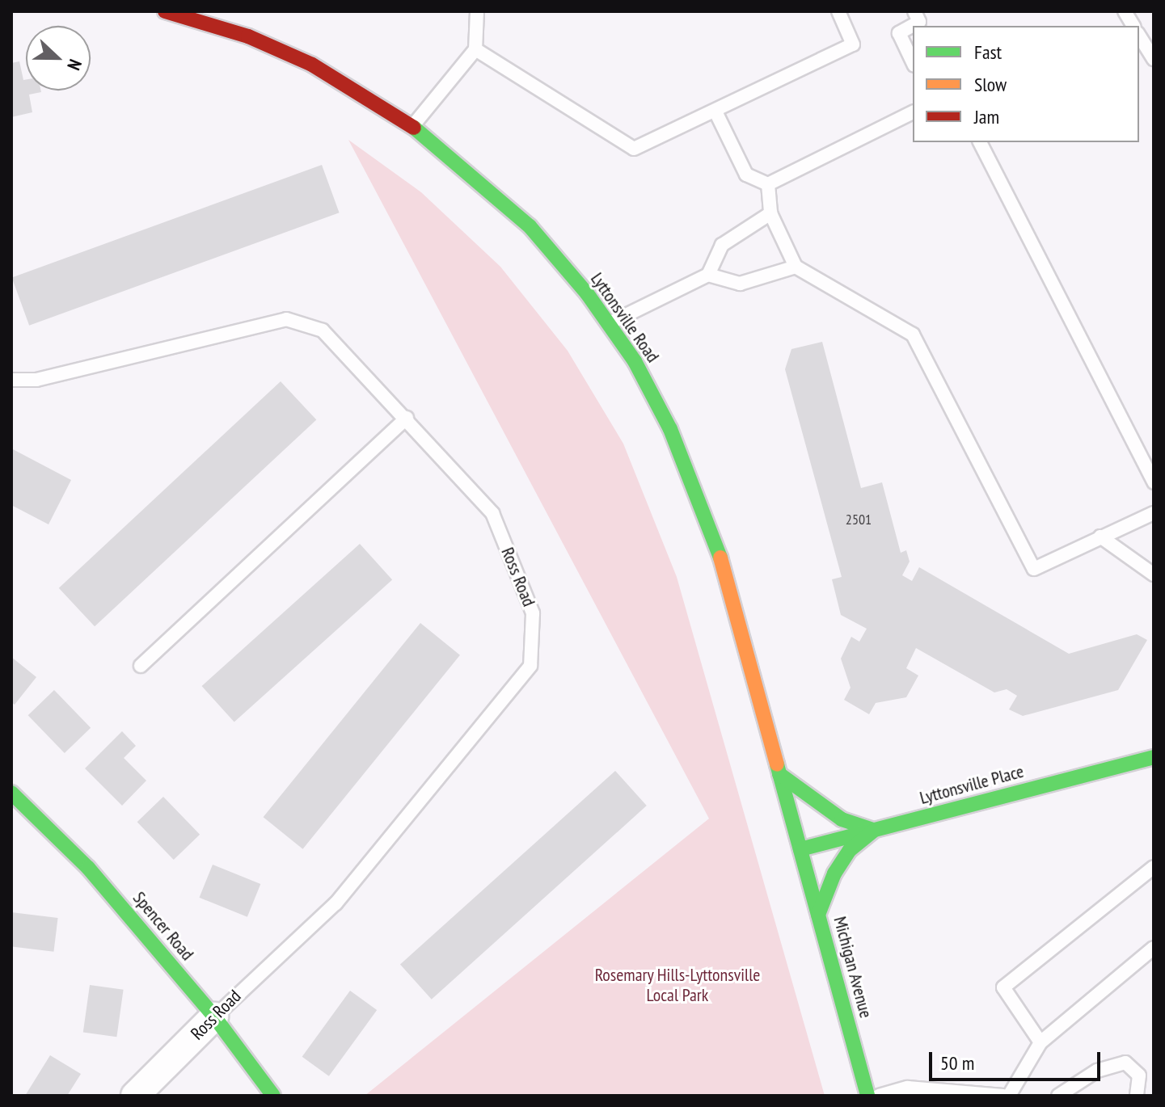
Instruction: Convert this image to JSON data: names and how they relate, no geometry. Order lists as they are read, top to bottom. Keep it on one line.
{"streets":{"street":["Lyttonsville Road","Ross Road","Lyttonsville Place","Spencer Road","Michigan Avenue"]},"crossings":[["Lyttonsville Road","Lyttonsville Place"],["Lyttonsville Road","Michigan Avenue"],["Ross Road","Spencer Road"],["Lyttonsville Place","Michigan Avenue"]],"parks":["Rosemary Hills-Lyttonsville Local Park"],"house_numbers":["2501"],"legend":["Fast","Slow","Jam"],"scale_bar":"50 m","north":"right"}
